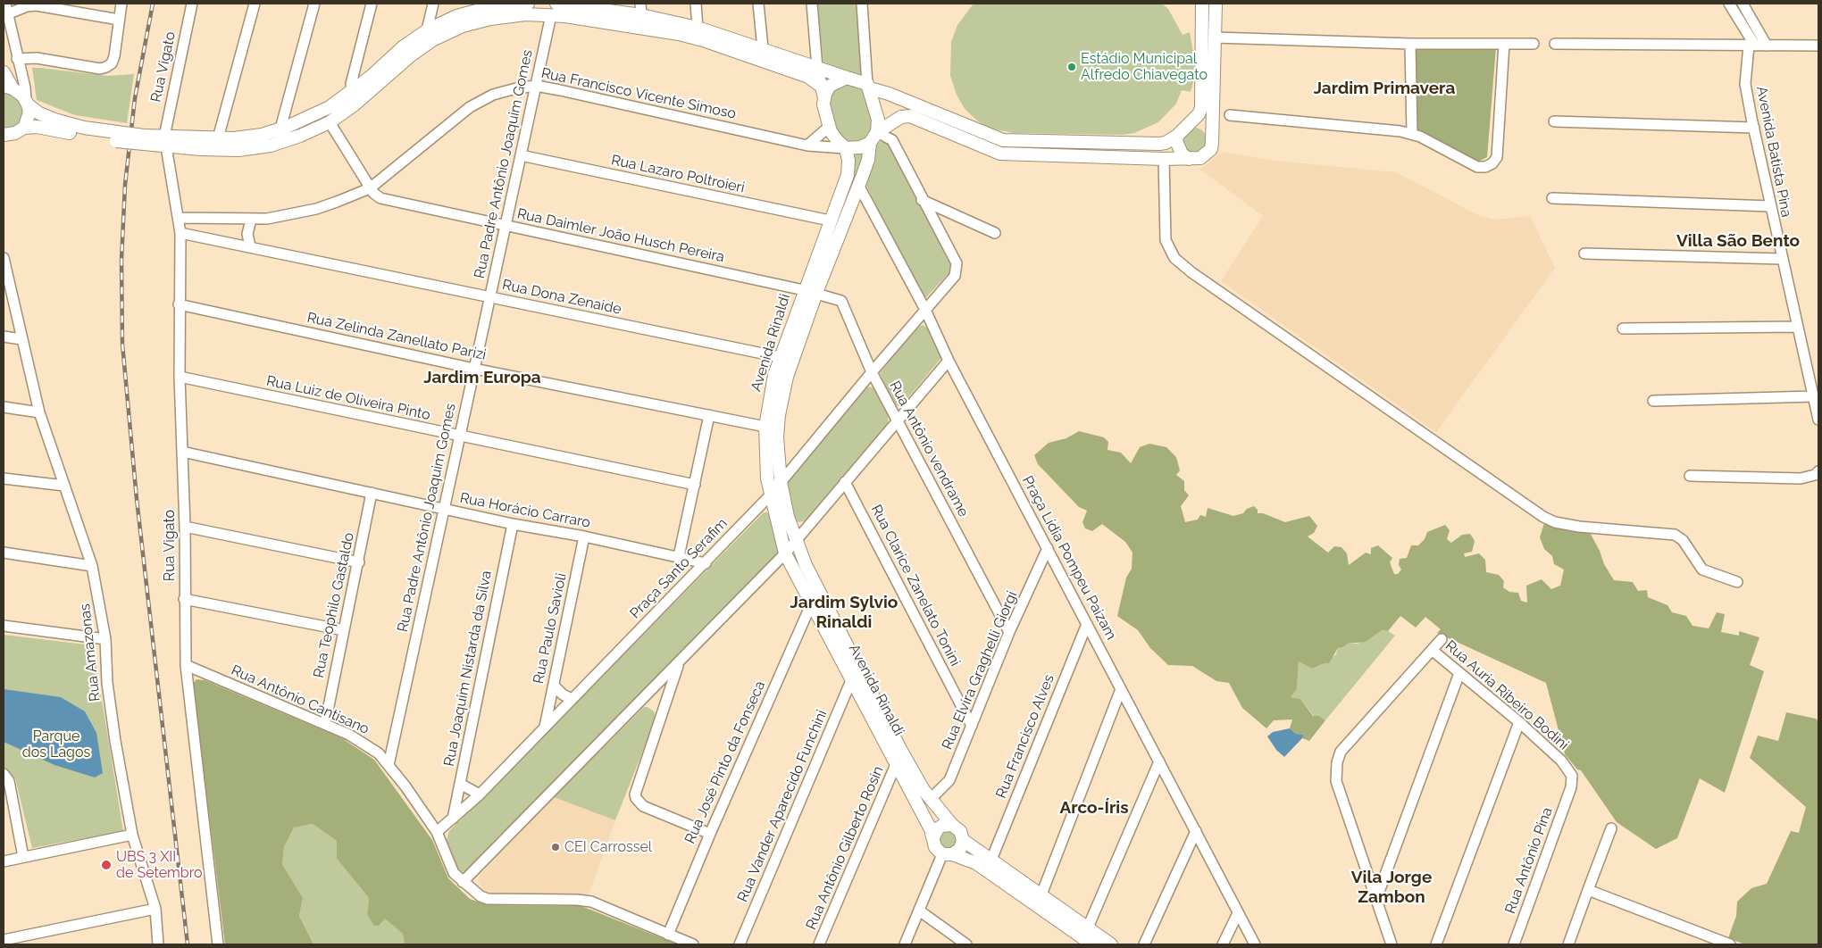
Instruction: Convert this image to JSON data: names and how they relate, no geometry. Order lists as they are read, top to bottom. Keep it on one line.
{"streets":{"main road":["Avenida Rinaldi"],"street":["Rua Vigato","Rua Francisco Vicente Simoso","Avenida Batista Pina","Rua Padre Antônio Joaquim Gomes","Rua Lazaro Poltroieri","Rua Daimler João Husch Pereira","Rua Dona Zenaide","Rua Zelinda Zanellato Parizi","Rua Luiz de Oliveira Pinto","Rua Antônio vendrame","Rua Horácio Carraro","Praça Lídia Pompeu Paizam","Praça Santo Serafim","Rua Clarice Zanelato Tonini","Rua Teophilo Gastaldo","Rua Paulo Savioli","Rua Amazonas","Rua Joaquim Nistarda da Silva","Rua Elvira Graghelli Giorgi","Rua Auria Ribeiro Bodini","Rua Antônio Cantisano","Rua Francisco Alves","Rua José Pinto da Fonseca","Rua Vander Aparecido Funchini","Rua Antônio Gilberto Rosin","Rua Antônio Pina"]},"crossings":[["Rua Vigato","Rua Francisco Vicente Simoso"],["Rua Vigato","Rua Dona Zenaide"],["Rua Vigato","Rua Zelinda Zanellato Parizi"],["Rua Vigato","Rua Luiz de Oliveira Pinto"],["Rua Vigato","Rua Horácio Carraro"],["Rua Vigato","Rua Antônio Cantisano"],["Rua Francisco Vicente Simoso","Rua Padre Antônio Joaquim Gomes"],["Rua Francisco Vicente Simoso","Rua Daimler João Husch Pereira"],["Rua Francisco Vicente Simoso","Avenida Rinaldi"],["Rua Francisco Vicente Simoso","Praça Santo Serafim"],["Rua Padre Antônio Joaquim Gomes","Rua Lazaro Poltroieri"],["Rua Padre Antônio Joaquim Gomes","Rua Daimler João Husch Pereira"],["Rua Padre Antônio Joaquim Gomes","Rua Dona Zenaide"],["Rua Padre Antônio Joaquim Gomes","Rua Zelinda Zanellato Parizi"],["Rua Padre Antônio Joaquim Gomes","Rua Luiz de Oliveira Pinto"],["Rua Padre Antônio Joaquim Gomes","Rua Horácio Carraro"],["Rua Padre Antônio Joaquim Gomes","Rua Antônio Cantisano"],["Rua Lazaro Poltroieri","Avenida Rinaldi"],["Rua Daimler João Husch Pereira","Avenida Rinaldi"],["Rua Daimler João Husch Pereira","Rua Antônio vendrame"],["Rua Dona Zenaide","Avenida Rinaldi"],["Rua Zelinda Zanellato Parizi","Avenida Rinaldi"],["Avenida Rinaldi","Rua Antônio vendrame"],["Avenida Rinaldi","Praça Lídia Pompeu Paizam"],["Avenida Rinaldi","Praça Santo Serafim"],["Avenida Rinaldi","Rua Elvira Graghelli Giorgi"],["Avenida Rinaldi","Rua José Pinto da Fonseca"],["Avenida Rinaldi","Rua Vander Aparecido Funchini"],["Avenida Rinaldi","Rua Antônio Gilberto Rosin"],["Rua Antônio vendrame","Praça Santo Serafim"],["Rua Antônio vendrame","Rua Elvira Graghelli Giorgi"],["Rua Horácio Carraro","Praça Santo Serafim"],["Rua Horácio Carraro","Rua Teophilo Gastaldo"],["Rua Horácio Carraro","Rua Paulo Savioli"],["Rua Horácio Carraro","Rua Joaquim Nistarda da Silva"],["Praça Lídia Pompeu Paizam","Praça Santo Serafim"],["Praça Lídia Pompeu Paizam","Rua Elvira Graghelli Giorgi"],["Praça Lídia Pompeu Paizam","Rua Francisco Alves"],["Praça Santo Serafim","Rua Paulo Savioli"],["Praça Santo Serafim","Rua Joaquim Nistarda da Silva"],["Praça Santo Serafim","Rua Antônio Cantisano"],["Rua Clarice Zanelato Tonini","Rua Elvira Graghelli Giorgi"],["Rua Teophilo Gastaldo","Rua Antônio Cantisano"],["Rua Auria Ribeiro Bodini","Rua Antônio Pina"],["Rua Antônio Cantisano","Rua José Pinto da Fonseca"]],"districts":["Jardim Primavera","Villa São Bento","Jardim Europa","Jardim Sylvio Rinaldi","Arco-Íris","Vila Jorge Zambon"],"parks":["Parque dos Lagos"],"places":["Estádio Municipal Alfredo Chiavegato","CEI Carrossel","UBS 3 XII de Setembro"]}
